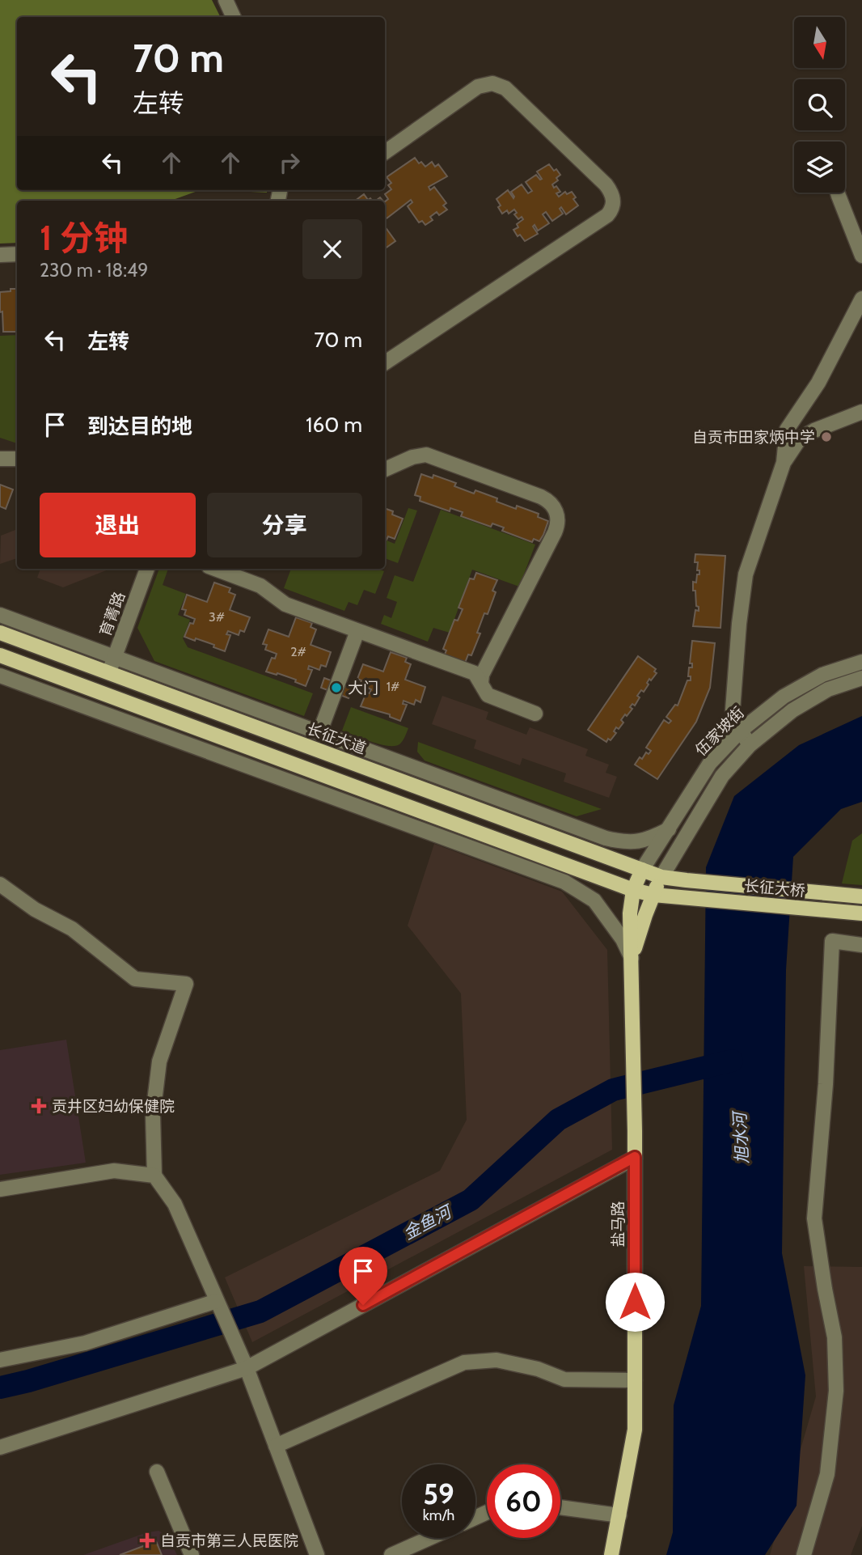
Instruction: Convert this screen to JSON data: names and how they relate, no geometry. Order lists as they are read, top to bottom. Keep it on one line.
{"streets":{"main road":["长征大道","长征大桥","盐马路"],"street":["育菁路","伍家坡街"]},"crossings":[["育菁路","长征大道"],["伍家坡街","长征大道"],["伍家坡街","长征大桥"],["伍家坡街","盐马路"],["长征大道","长征大桥"],["长征大道","盐马路"]],"water":["旭水河","金鱼河"],"places":{"other":["自贡市田家炳中学","大门"],"health":["贡井区妇幼保健院","自贡市第三人民医院"]},"house_numbers":["3#","2#","1#"],"north":"bottom","page":{"turn":["70 m","左转"],"heading":["1 分钟","230 m · 18:49"],"list":[{"name":"左转","value":"70 m"},{"name":"到达目的地","value":"160 m"}],"buttons":["退出","分享"],"speed":"59 km/h","limit":"60"}}
